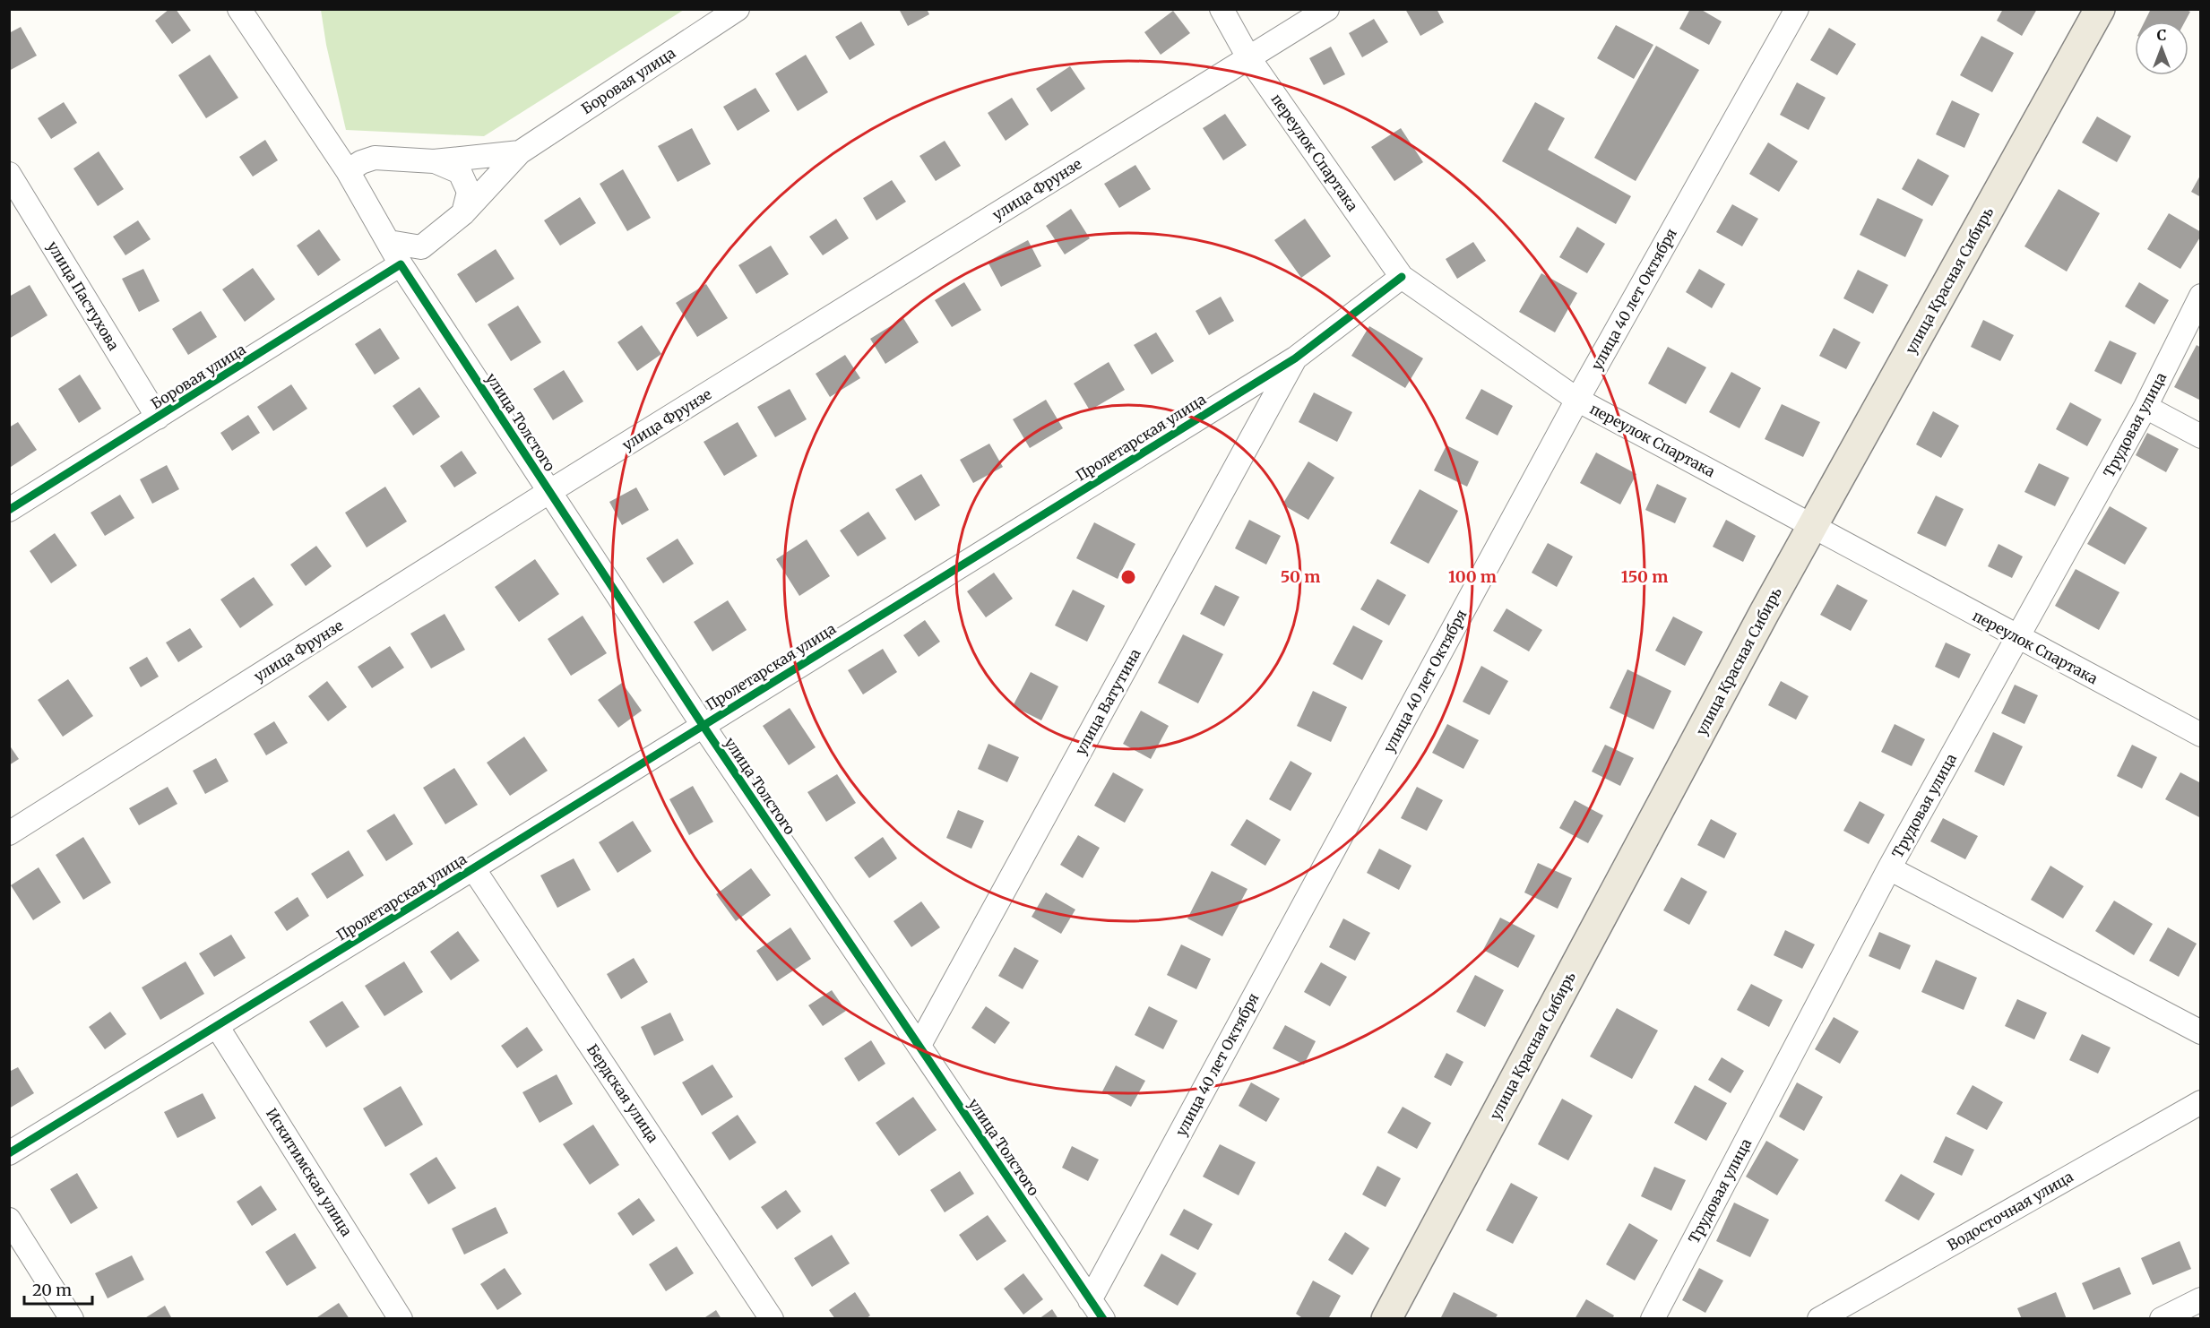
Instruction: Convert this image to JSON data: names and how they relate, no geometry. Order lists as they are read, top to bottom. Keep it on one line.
{"streets":{"main road":["улица Красная Сибирь"],"street":["Боровая улица","переулок Спартака","улица Фрунзе","улица Пастухова","улица 40 лет Октября","улица Толстого","Трудовая улица","Пролетарская улица","улица Ватутина","Бердская улица","Искитимская улица","Водосточная улица"]},"crossings":[["Боровая улица","улица Пастухова"],["Боровая улица","улица Толстого"],["переулок Спартака","улица Фрунзе"],["переулок Спартака","улица Красная Сибирь"],["переулок Спартака","улица 40 лет Октября"],["переулок Спартака","Трудовая улица"],["переулок Спартака","Пролетарская улица"],["улица Фрунзе","улица Толстого"],["улица 40 лет Октября","улица Толстого"],["улица Толстого","Пролетарская улица"],["улица Толстого","улица Ватутина"],["Пролетарская улица","улица Ватутина"],["Пролетарская улица","Бердская улица"],["Пролетарская улица","Искитимская улица"]],"scale_bar":"20 m","north":"top","rings":["50 m","100 m","150 m"]}
